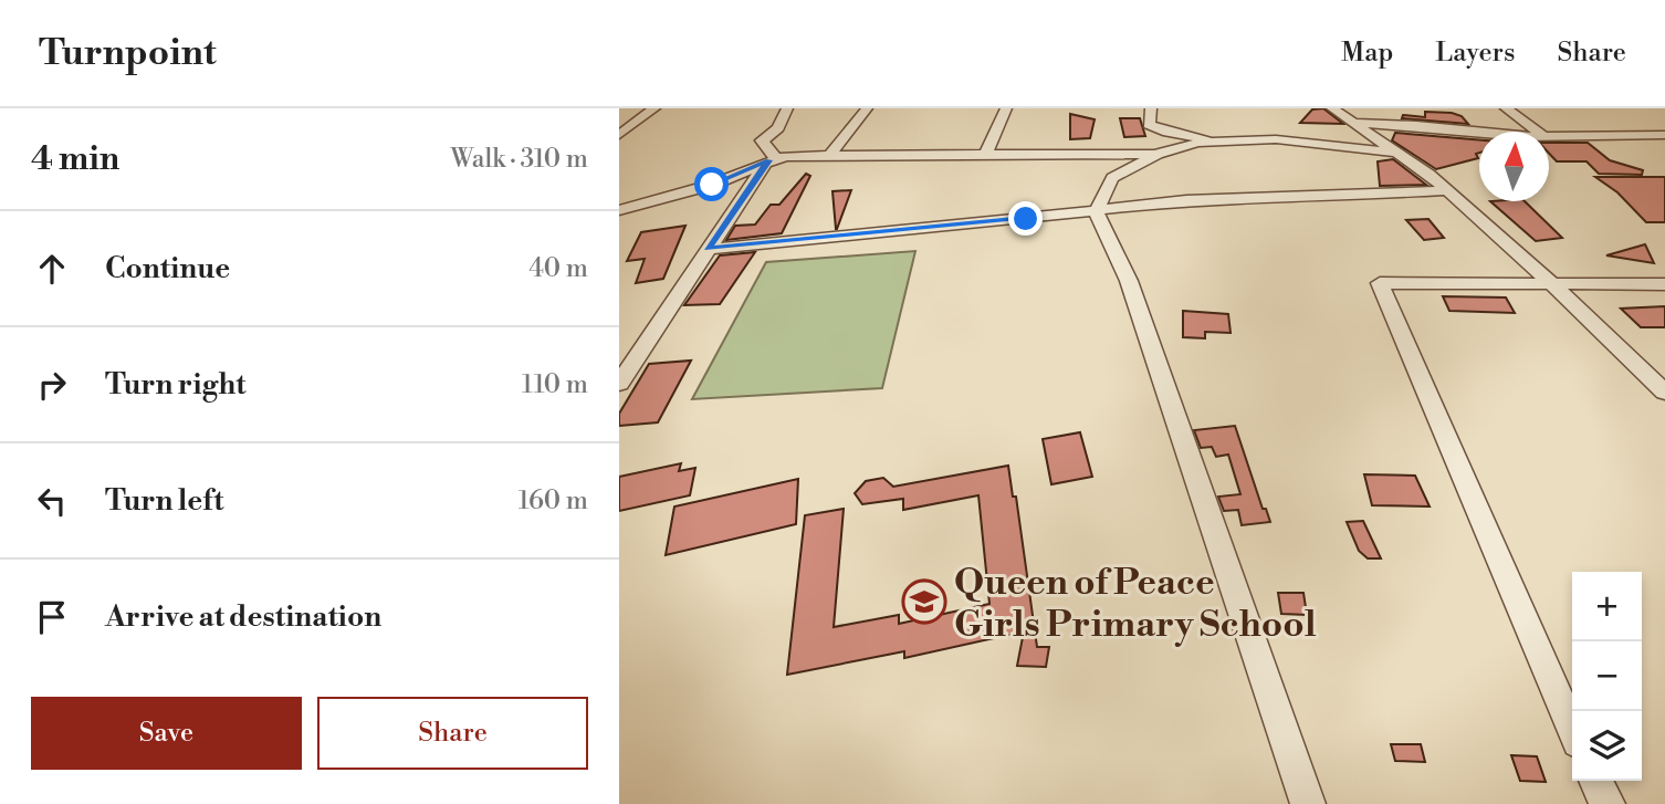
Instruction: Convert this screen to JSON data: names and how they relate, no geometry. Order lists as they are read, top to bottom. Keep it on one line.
{"places":{"school or university":["Queen of Peace Girls Primary School"]},"north":"top","page":{"header":"Turnpoint","nav":["Map","Layers","Share"],"heading":["4 min","Walk · 310 m"],"list":[["Continue","40 m"],["Turn right","110 m"],["Turn left","160 m"],"Arrive at destination"],"map_buttons":["+","−"],"buttons":["Save","Share"]}}
